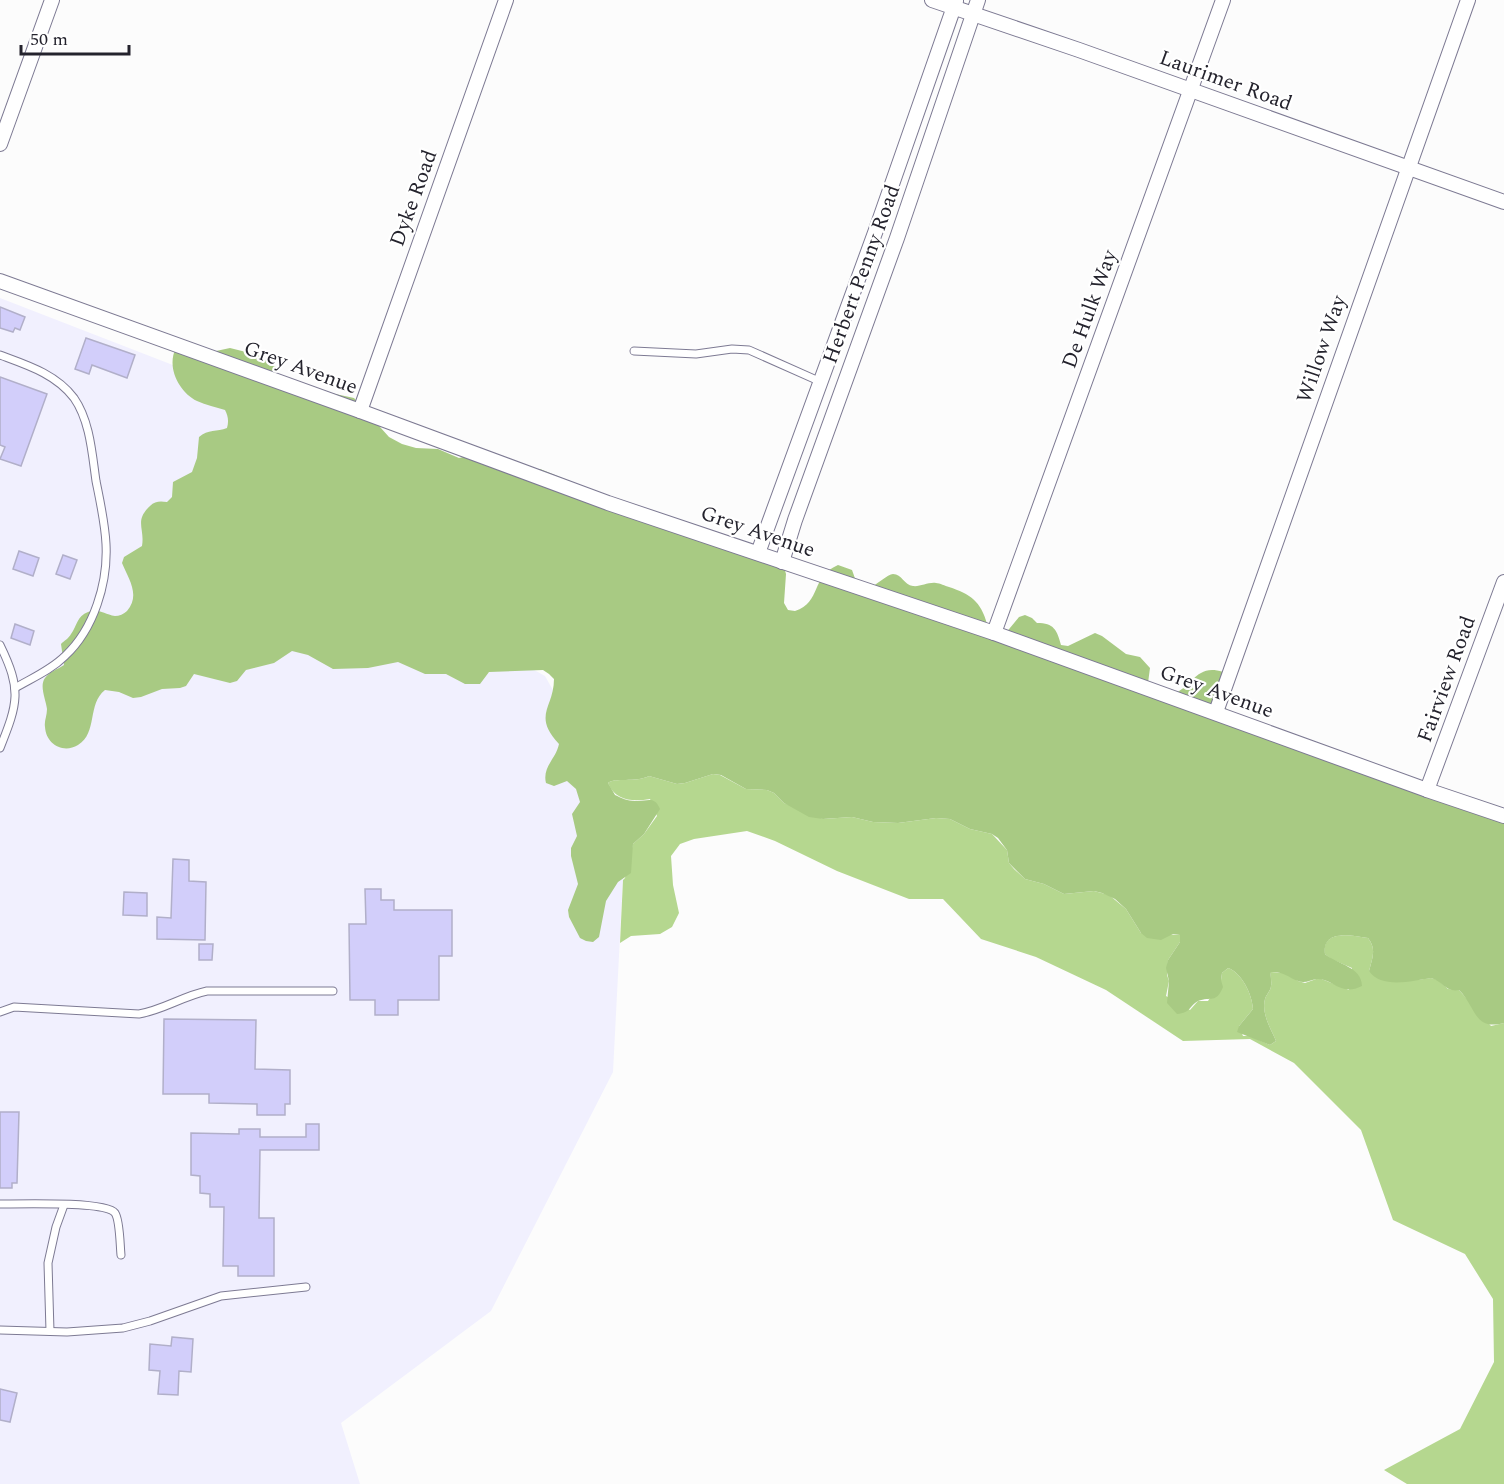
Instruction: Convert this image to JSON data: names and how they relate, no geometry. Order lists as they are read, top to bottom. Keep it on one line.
{"streets":{"street":["Laurimer Road","Dyke Road","Herbert Penny Road","De Hulk Way","Willow Way","Grey Avenue","Fairview Road"]},"crossings":[["Laurimer Road","Herbert Penny Road"],["Laurimer Road","De Hulk Way"],["Laurimer Road","Willow Way"],["Dyke Road","Grey Avenue"],["Herbert Penny Road","Grey Avenue"],["De Hulk Way","Grey Avenue"],["Willow Way","Grey Avenue"],["Grey Avenue","Fairview Road"]],"scale_bar":"50 m"}
